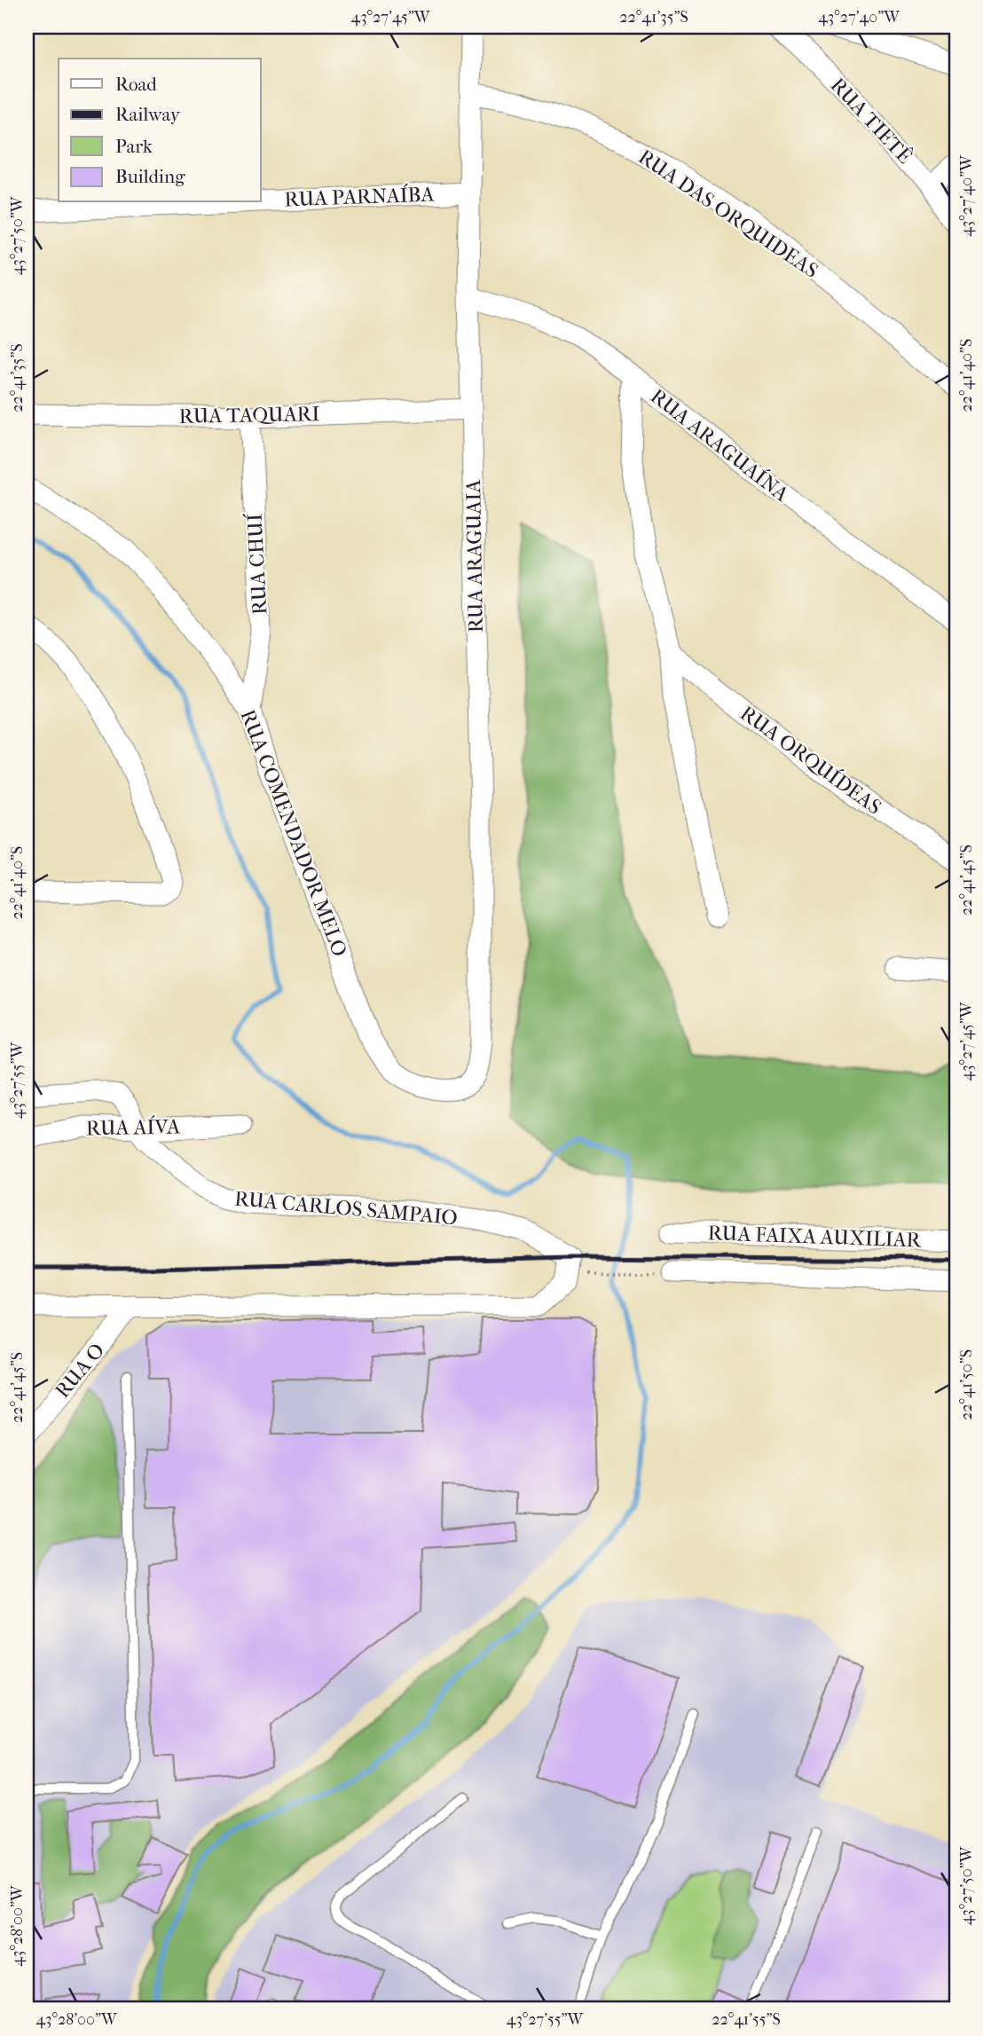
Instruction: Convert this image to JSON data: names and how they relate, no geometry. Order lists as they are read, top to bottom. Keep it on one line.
{"streets":{"street":["RUA TIETÊ","RUA PARNAÍBA","RUA DAS ORQUIDEAS","RUA TAQUARI","RUA ARAGUAÍNA","RUA ARAGUAIA","RUA CHUÍ","RUA ORQUÍDEAS","RUA COMENDADOR MELO","RUA AÍVA","RUA CARLOS SAMPAIO","RUA FAIXA AUXILIAR","RUA O"]},"crossings":[["RUA PARNAÍBA","RUA ARAGUAIA"],["RUA DAS ORQUIDEAS","RUA ARAGUAIA"],["RUA TAQUARI","RUA ARAGUAIA"],["RUA TAQUARI","RUA CHUÍ"],["RUA ARAGUAÍNA","RUA ARAGUAIA"],["RUA ARAGUAIA","RUA COMENDADOR MELO"],["RUA CHUÍ","RUA COMENDADOR MELO"],["RUA AÍVA","RUA CARLOS SAMPAIO"]],"legend":["Road","Railway","Park","Building"],"coordinates":["43°27'45\"W","22°41'35\"S","43°27'40\"W","43°27'50\"W","22°41'40\"S","22°41'45\"S","43°27'55\"W","22°41'50\"S","43°28'00\"W","22°41'55\"S"]}
